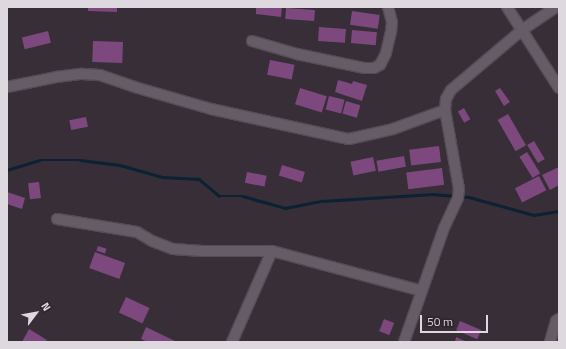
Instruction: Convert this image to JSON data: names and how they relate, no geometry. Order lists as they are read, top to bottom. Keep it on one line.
{"scale_bar":"50 m","north":"top right"}
